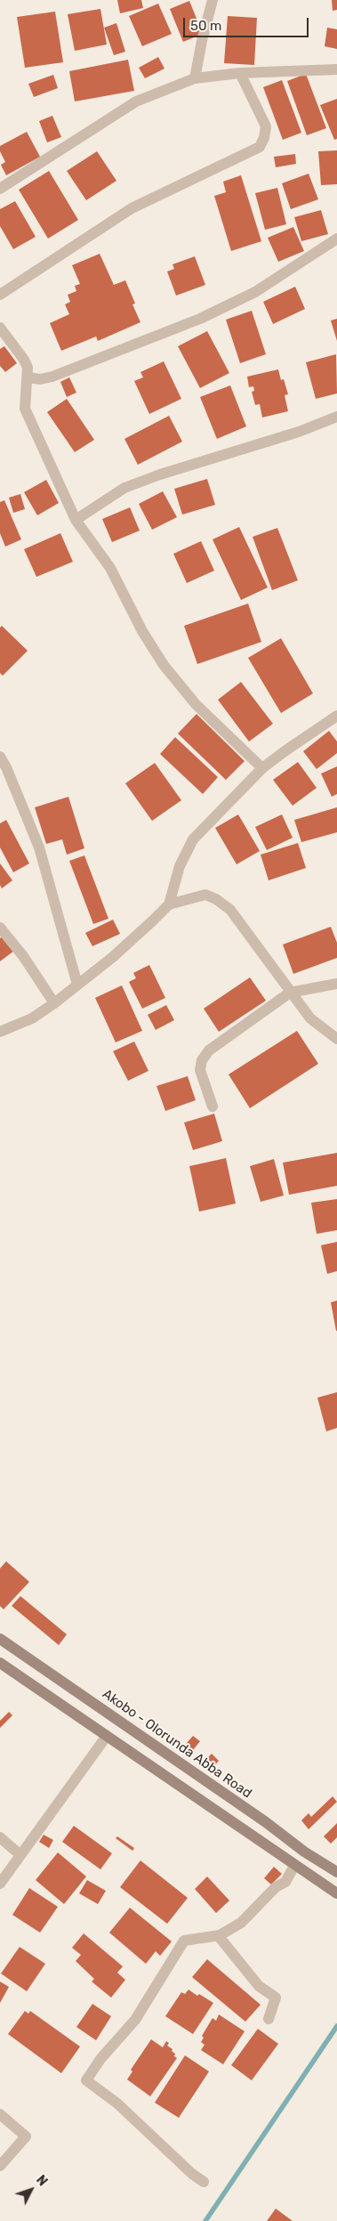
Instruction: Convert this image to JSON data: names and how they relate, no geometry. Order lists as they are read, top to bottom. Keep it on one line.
{"streets":{"main road":["Akobo - Olorunda Abba Road"]},"scale_bar":"50 m","north":"top right"}
